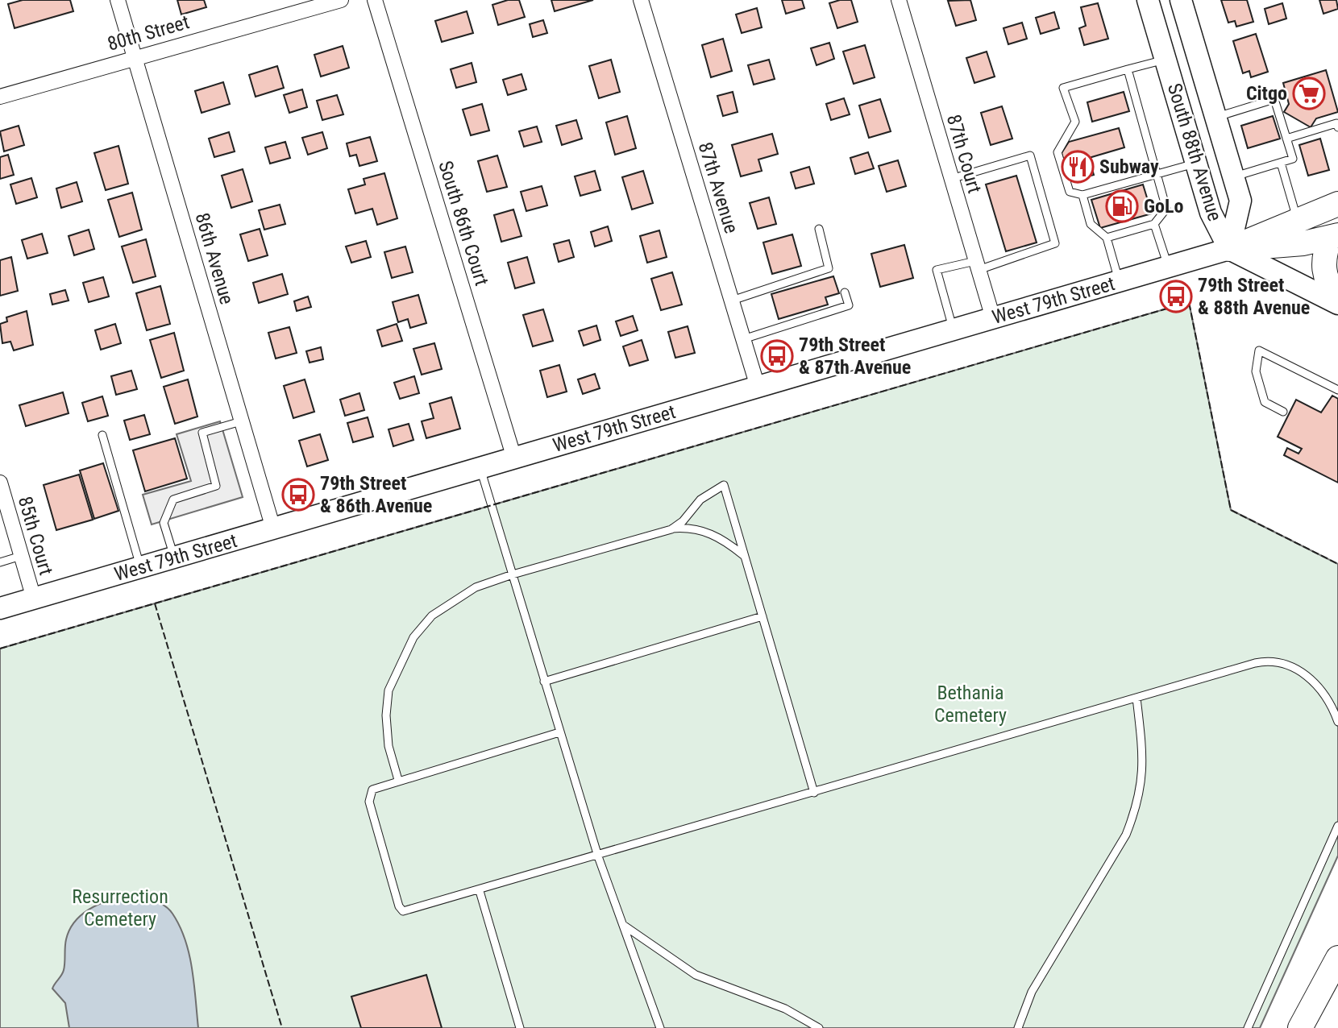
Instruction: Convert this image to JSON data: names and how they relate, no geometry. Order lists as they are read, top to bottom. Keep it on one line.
{"streets":{"main road":["South 88th Avenue","West 79th Street"],"street":["80th Street","87th Court","87th Avenue","South 86th Court","86th Avenue","85th Court"]},"crossings":[["80th Street","86th Avenue"],["South 88th Avenue","West 79th Street"],["87th Court","West 79th Street"],["87th Avenue","West 79th Street"],["South 86th Court","West 79th Street"],["86th Avenue","West 79th Street"],["West 79th Street","85th Court"]],"parks":["Bethania Cemetery","Resurrection Cemetery"],"places":{"supermarket":["Citgo"],"restaurant":["Subway"],"fuel station":["GoLo"],"bus stop":["79th Street & 88th Avenue","79th Street & 87th Avenue","79th Street & 86th Avenue"]}}
